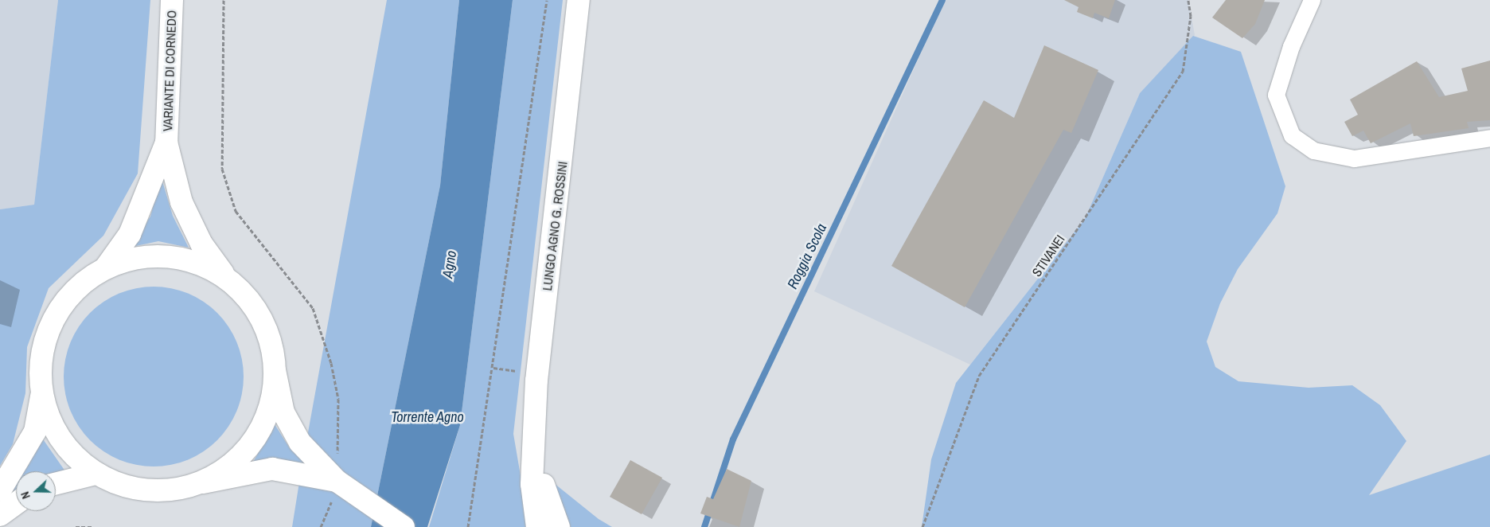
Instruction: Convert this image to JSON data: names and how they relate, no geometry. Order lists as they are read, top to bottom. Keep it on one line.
{"streets":{"main road":["VARIANTE DI CORNEDO","LUNGO AGNO G. ROSSINI"],"path":["STIVANEI"]},"water":["Roggia Scola","Agno","Torrente Agno"],"north":"left"}
